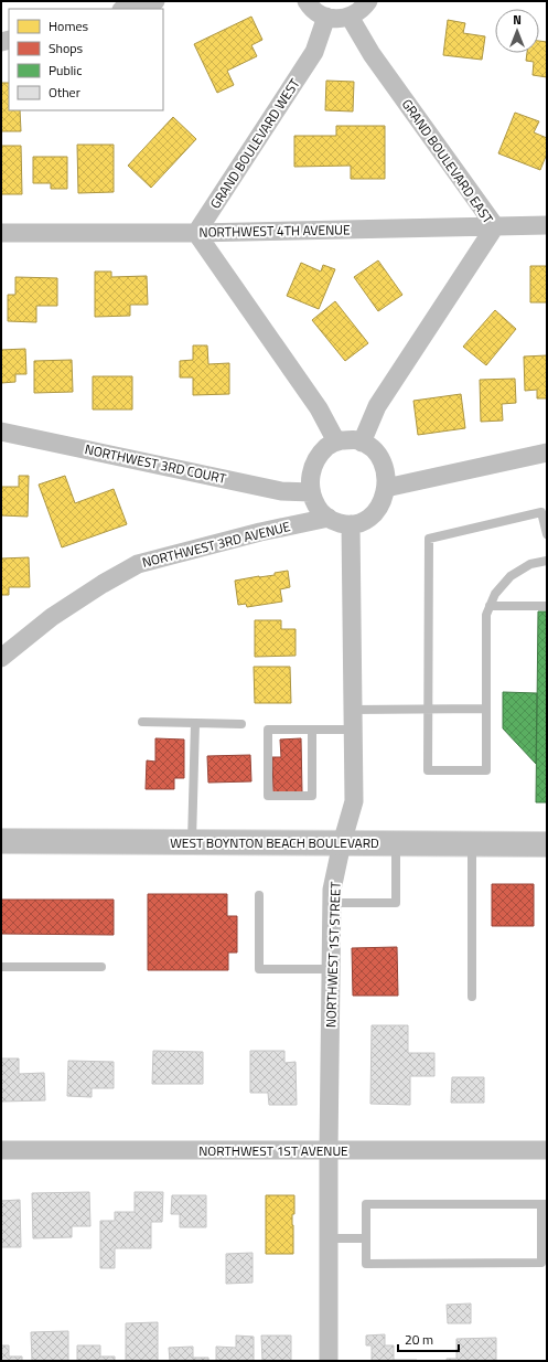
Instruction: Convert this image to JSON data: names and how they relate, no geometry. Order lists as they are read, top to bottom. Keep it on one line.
{"streets":{"main road":["WEST BOYNTON BEACH BOULEVARD"],"street":["GRAND BOULEVARD WEST","GRAND BOULEVARD EAST","NORTHWEST 4TH AVENUE","NORTHWEST 3RD COURT","NORTHWEST 3RD AVENUE","NORTHWEST 1ST STREET","NORTHWEST 1ST AVENUE"]},"crossings":[["GRAND BOULEVARD WEST","NORTHWEST 4TH AVENUE"],["GRAND BOULEVARD EAST","NORTHWEST 4TH AVENUE"],["GRAND BOULEVARD EAST","NORTHWEST 3RD COURT"],["GRAND BOULEVARD EAST","NORTHWEST 3RD AVENUE"],["GRAND BOULEVARD EAST","NORTHWEST 1ST STREET"],["NORTHWEST 3RD COURT","NORTHWEST 3RD AVENUE"],["NORTHWEST 3RD COURT","NORTHWEST 1ST STREET"],["NORTHWEST 3RD AVENUE","NORTHWEST 1ST STREET"],["WEST BOYNTON BEACH BOULEVARD","NORTHWEST 1ST STREET"],["NORTHWEST 1ST STREET","NORTHWEST 1ST AVENUE"]],"legend":["Homes","Shops","Public","Other"],"scale_bar":"20 m","north":"top"}
